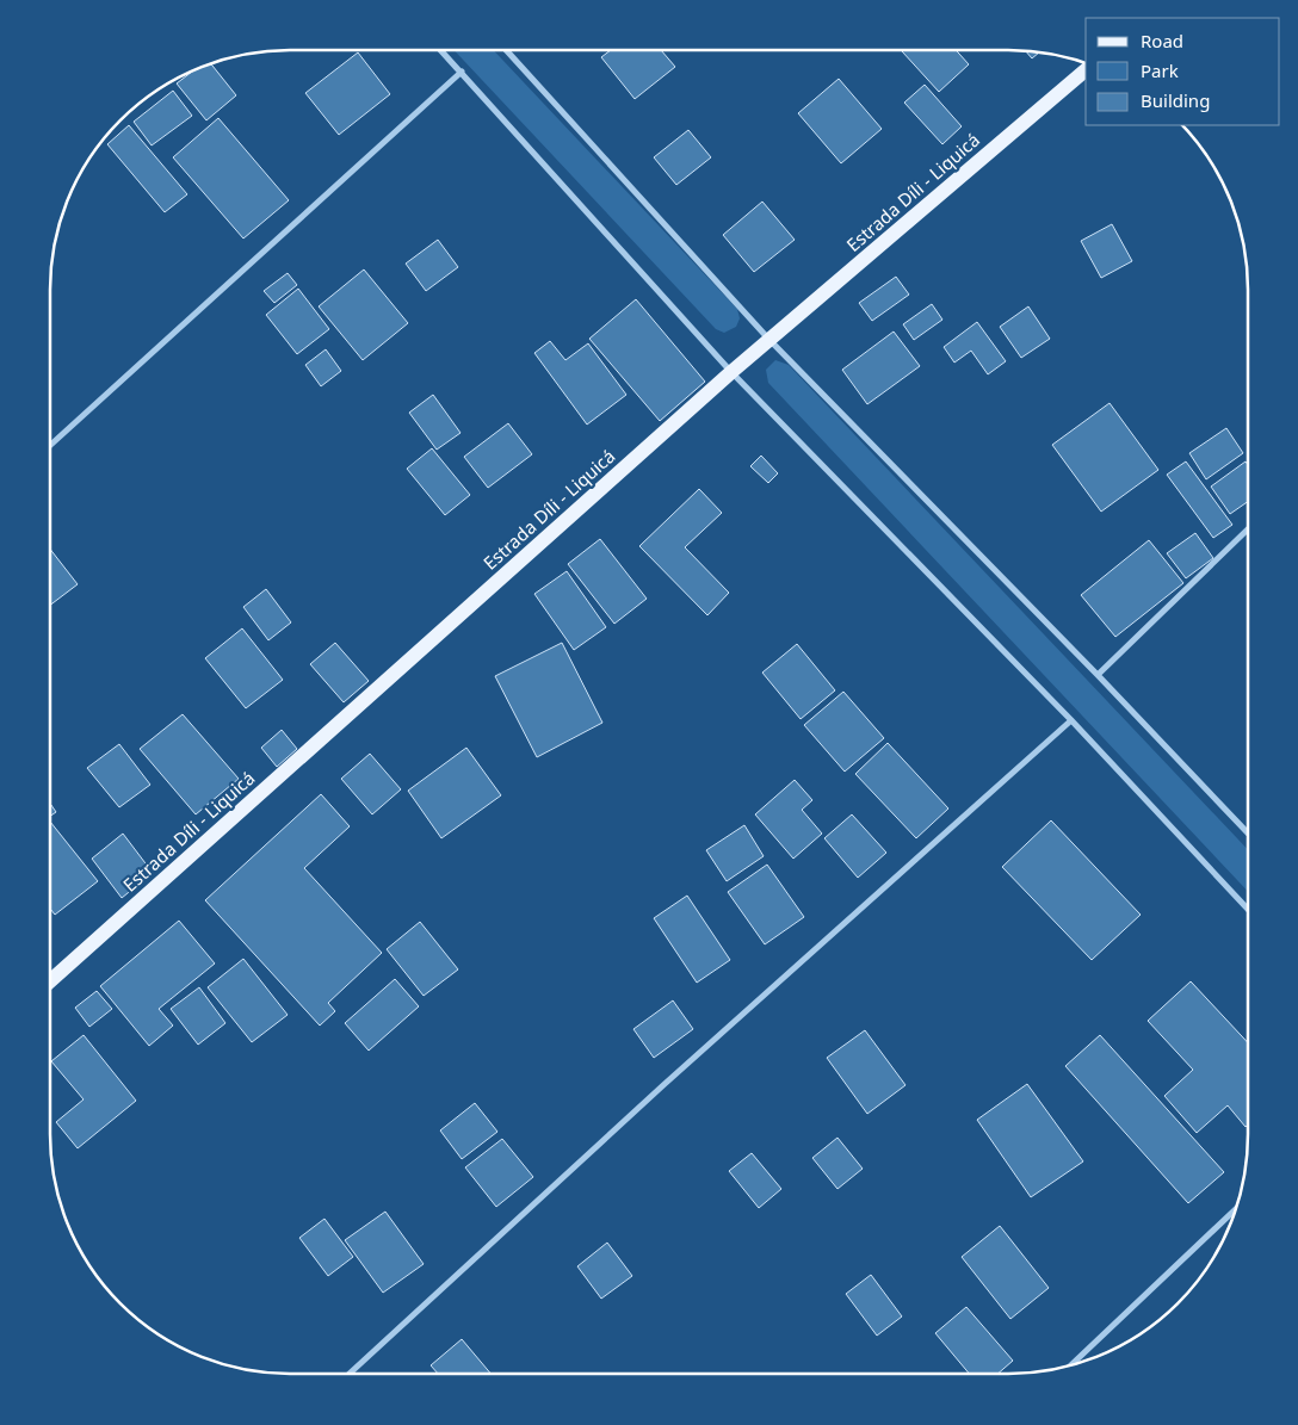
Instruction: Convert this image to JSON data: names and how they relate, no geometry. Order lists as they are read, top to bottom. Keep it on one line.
{"streets":{"main road":["Estrada Díli - Liquicá"]},"legend":["Road","Park","Building"]}
